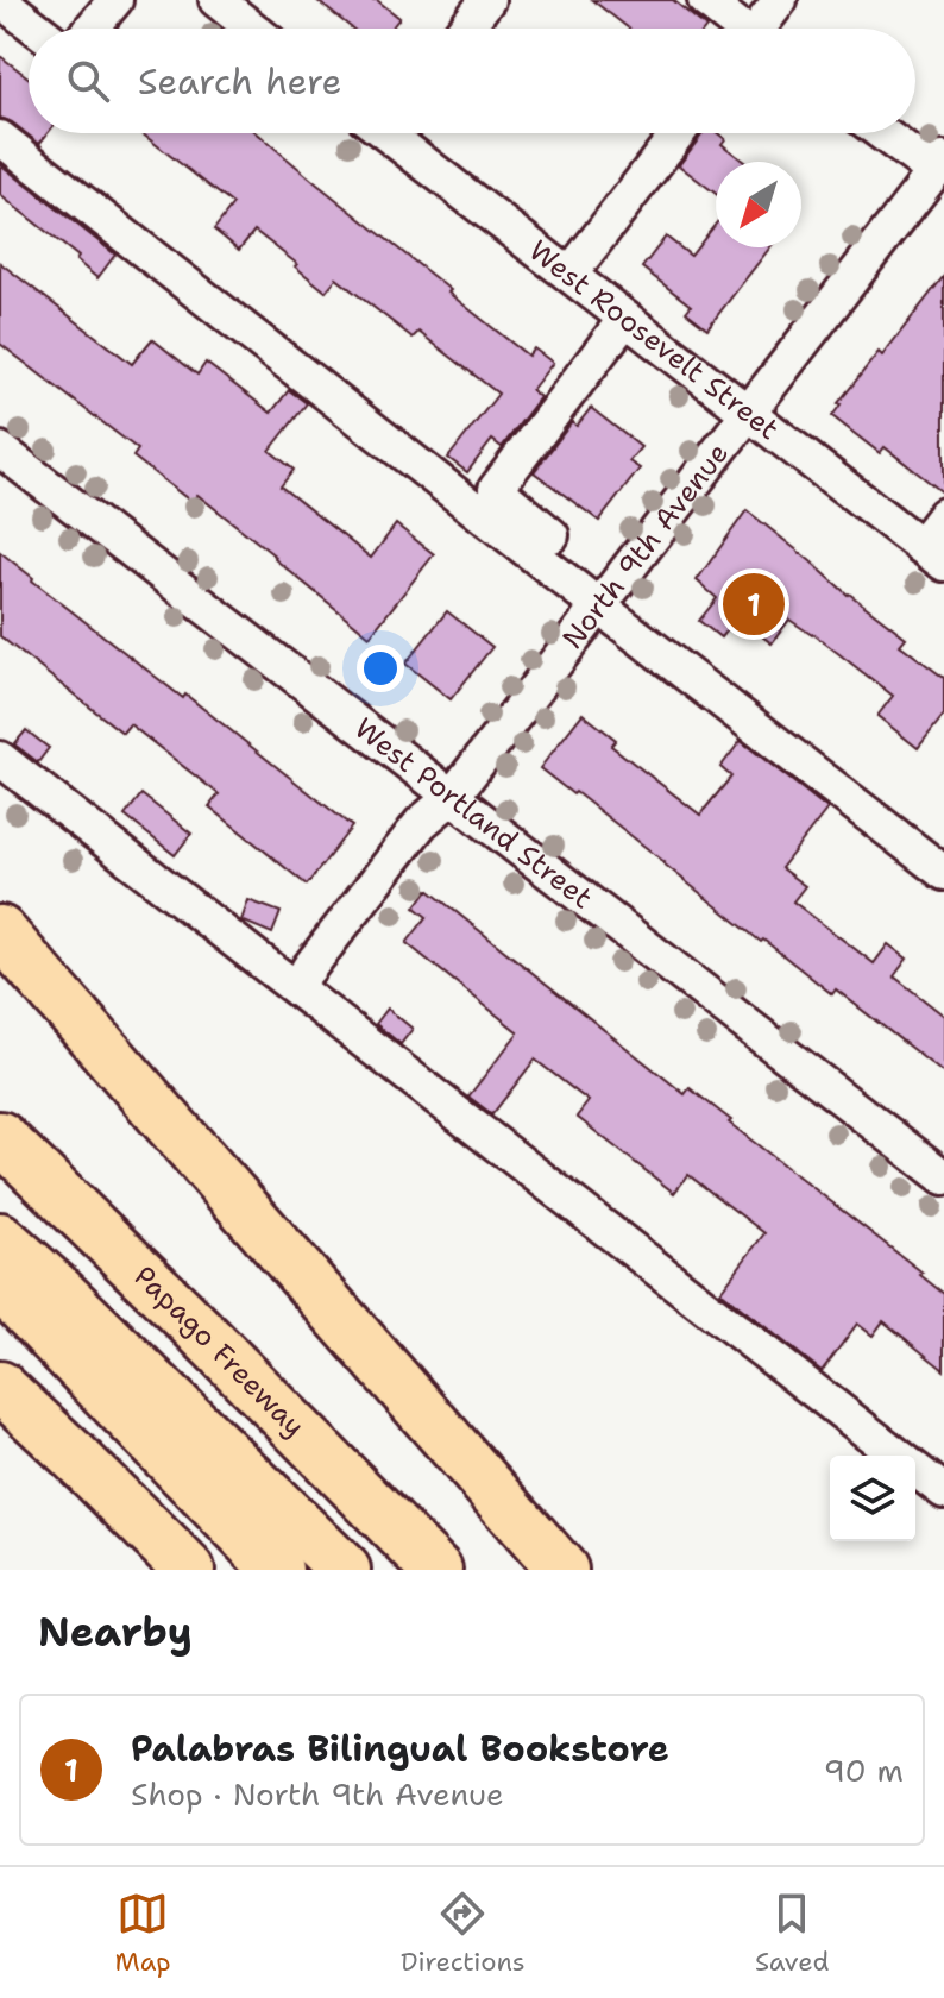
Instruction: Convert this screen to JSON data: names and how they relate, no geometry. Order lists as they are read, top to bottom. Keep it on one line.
{"streets":{"highway":["Papago Freeway"],"street":["West Roosevelt Street","North 9th Avenue","West Portland Street"]},"crossings":[["West Roosevelt Street","North 9th Avenue"],["North 9th Avenue","West Portland Street"]],"north":"bottom left","page":{"search":"Search here","pins":"1","heading":"Nearby","list":[{"mark":"1","name":"Palabras Bilingual Bookstore","note":"Shop · North 9th Avenue","value":"90 m"}],"nav":["Map","Directions","Saved"]}}
